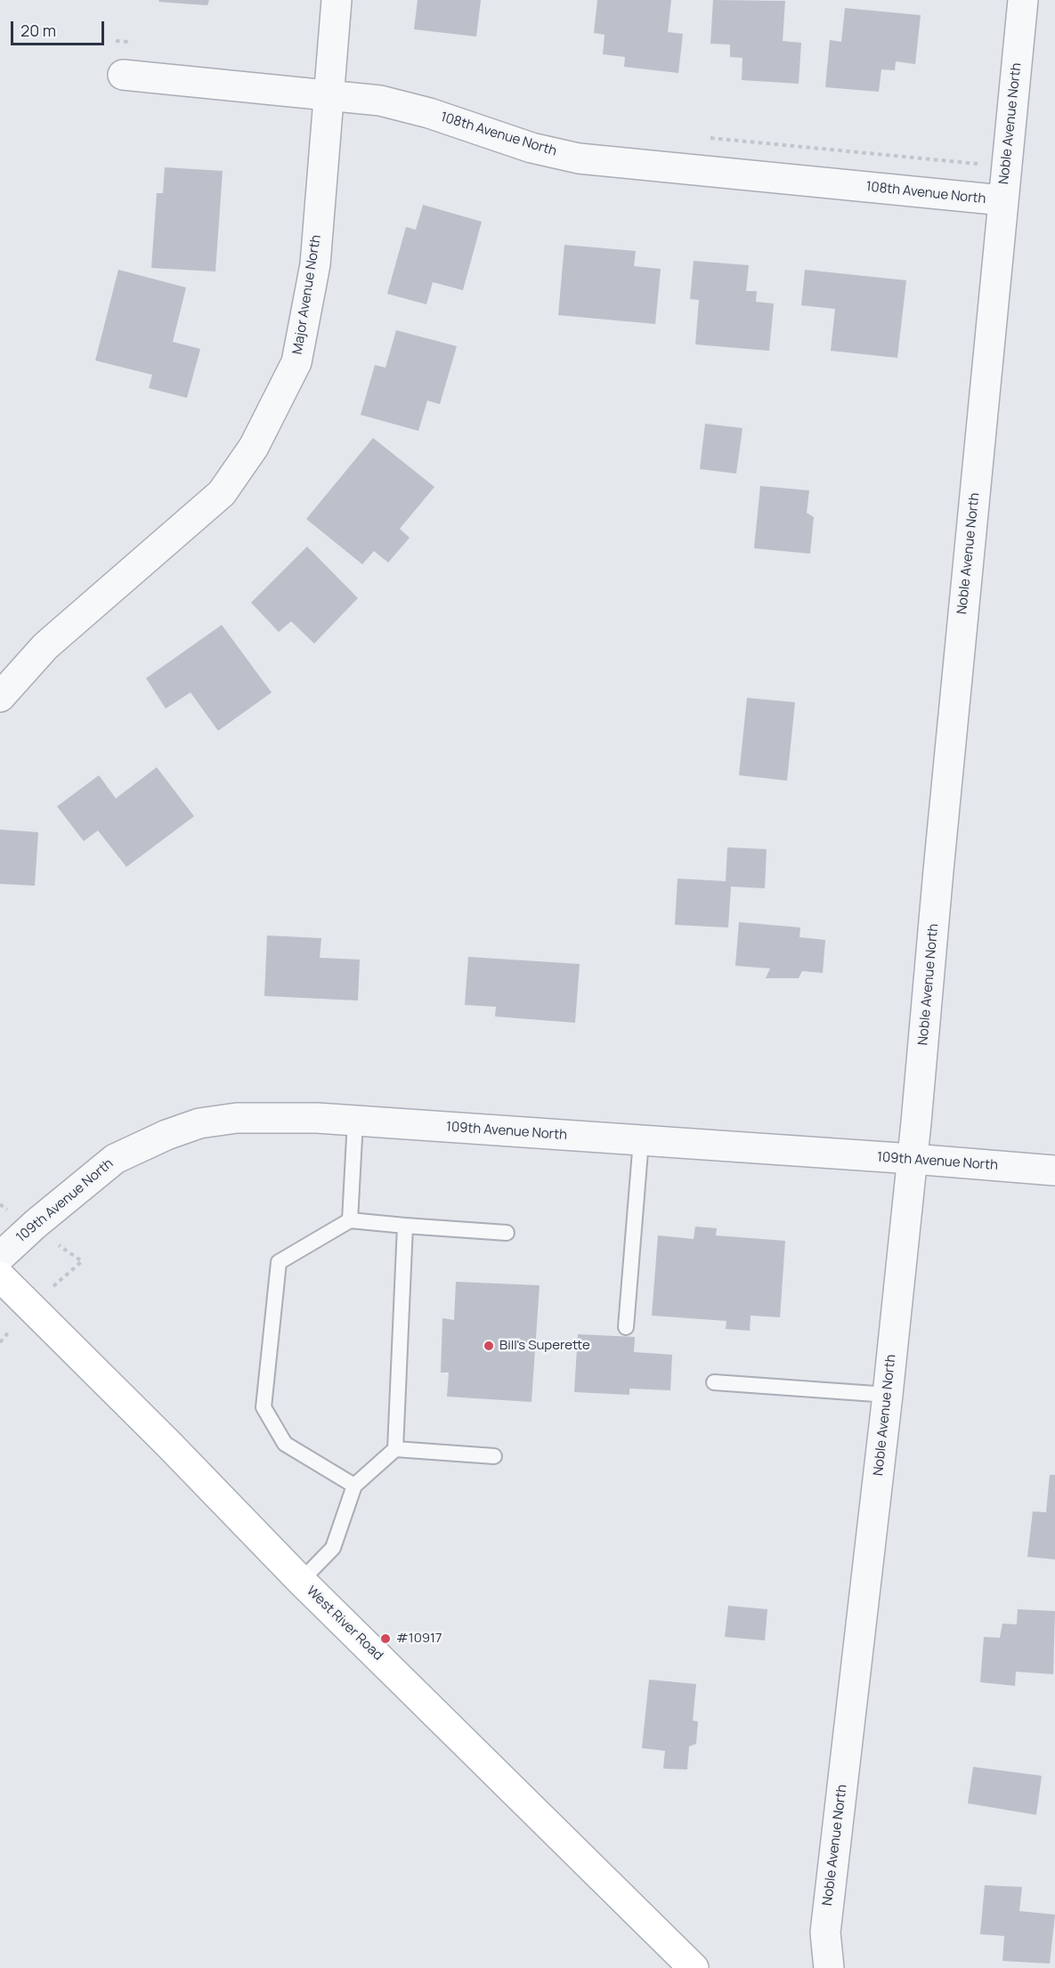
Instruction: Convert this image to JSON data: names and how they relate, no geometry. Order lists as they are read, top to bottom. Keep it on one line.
{"streets":{"main road":["West River Road"],"street":["Noble Avenue North","108th Avenue North","Major Avenue North","109th Avenue North"]},"crossings":[["Noble Avenue North","108th Avenue North"],["Noble Avenue North","109th Avenue North"],["108th Avenue North","Major Avenue North"]],"places":["Bill's Superette","#10917"],"scale_bar":"20 m"}
